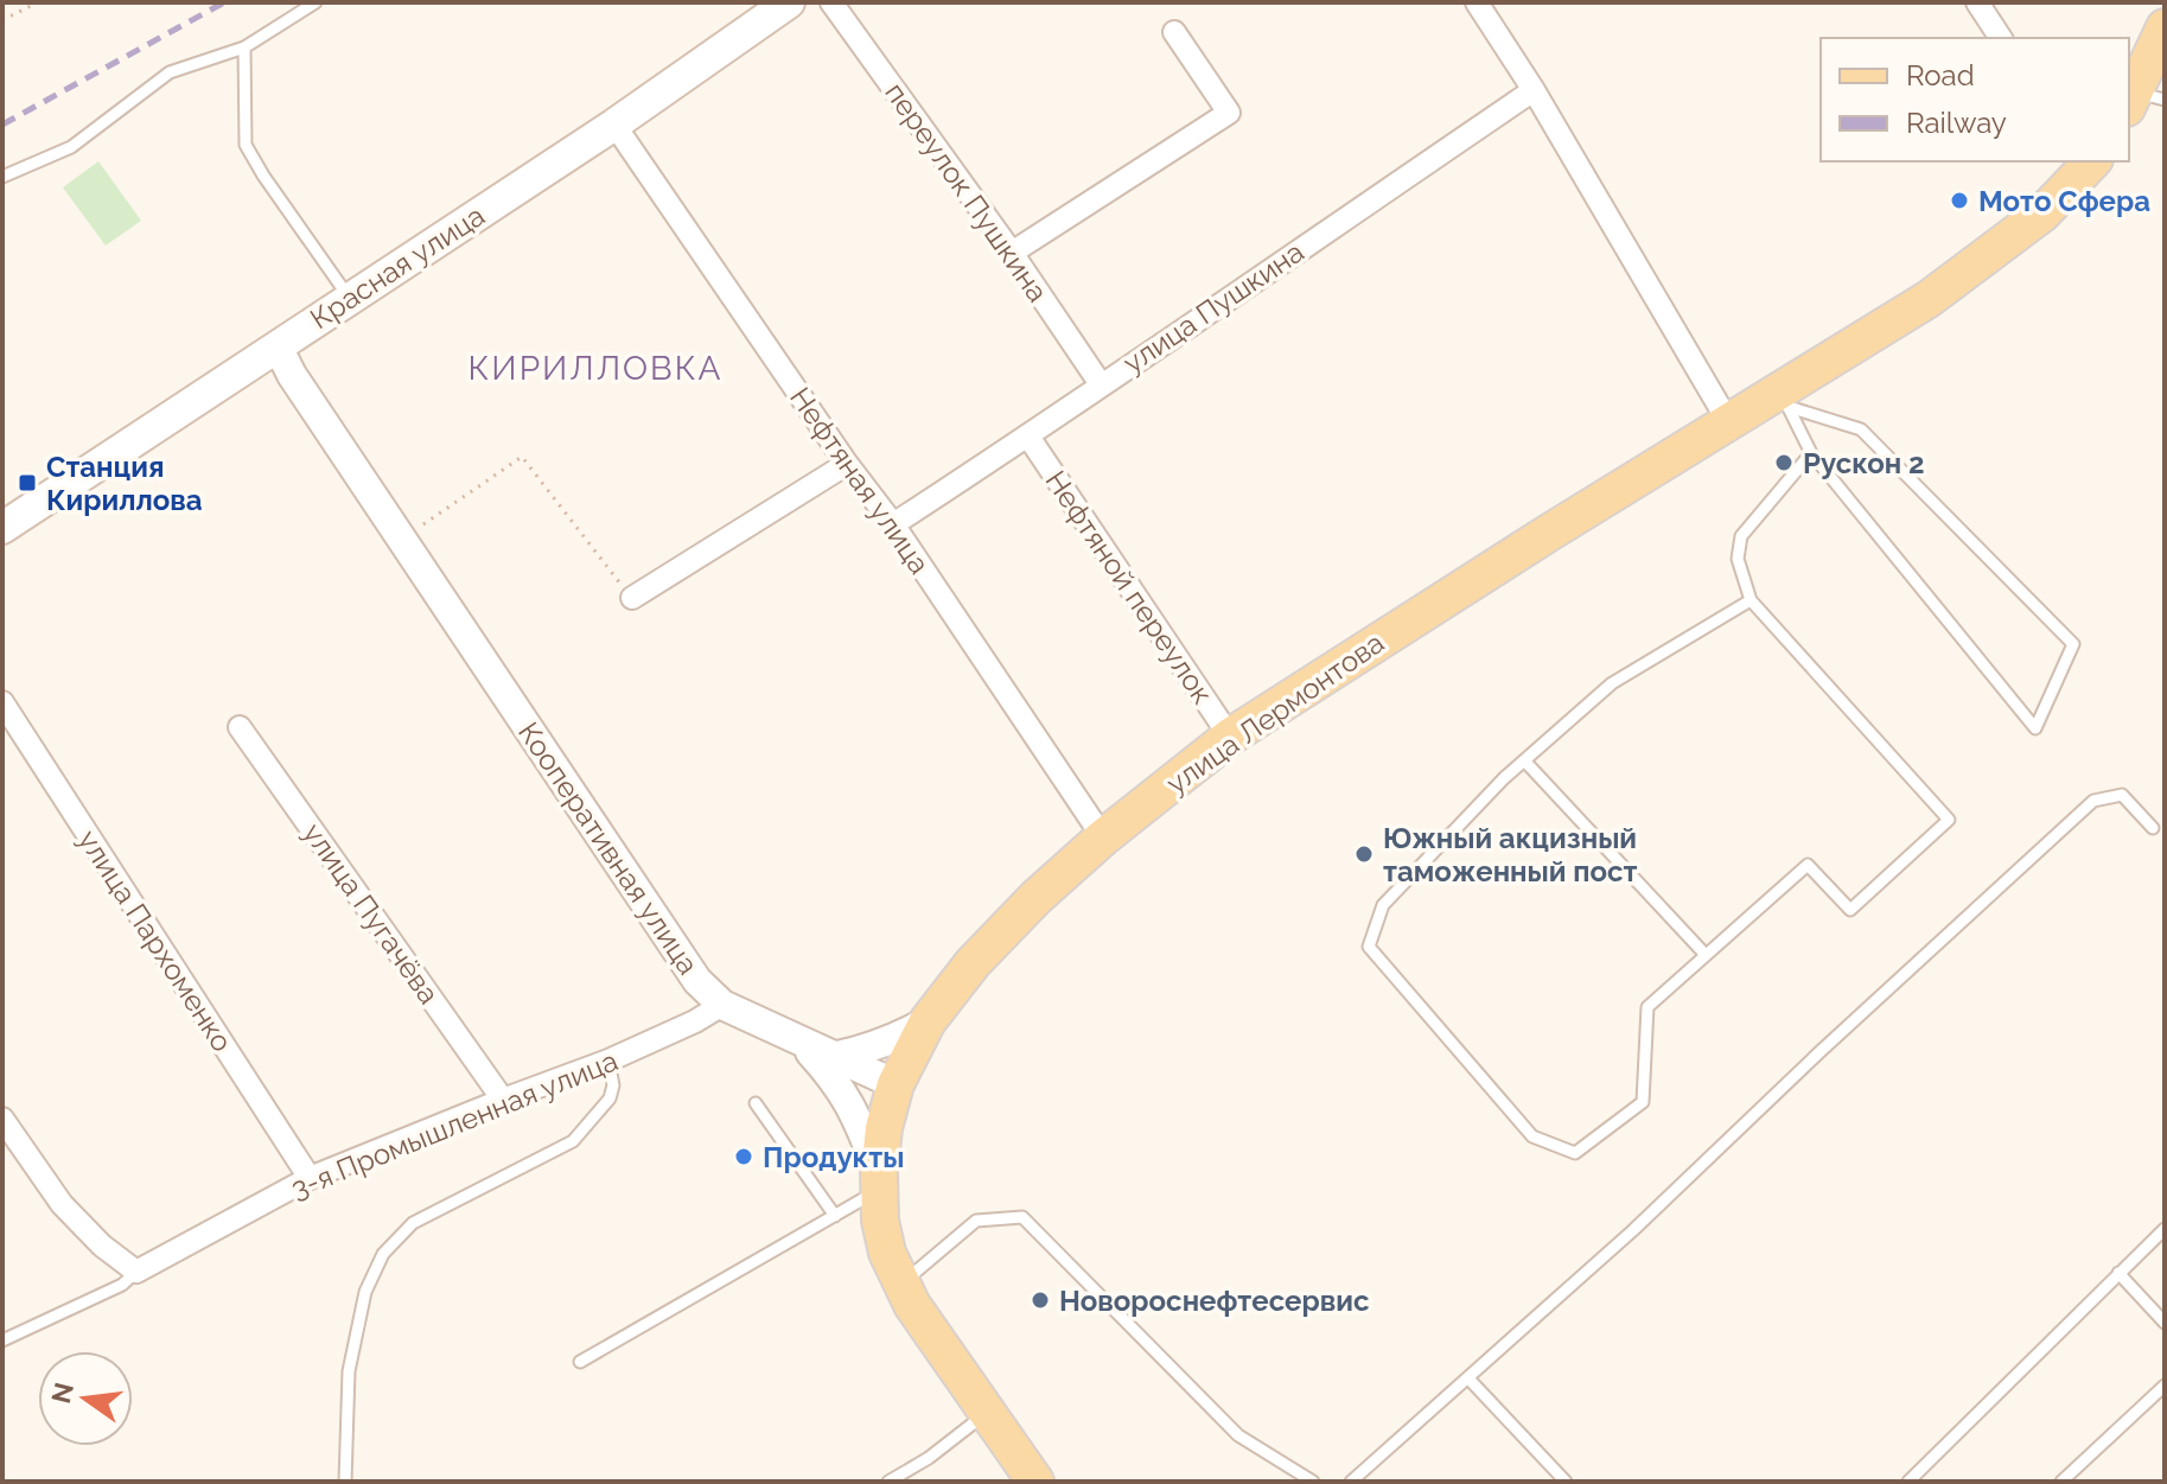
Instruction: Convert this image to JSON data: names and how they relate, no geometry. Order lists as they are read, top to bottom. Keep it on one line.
{"streets":{"main road":["Красная улица","улица Лермонтова"],"street":["переулок Пушкина","улица Пушкина","Нефтяная улица","Нефтяной переулок","Кооперативная улица","улица Пугачёва","улица Пархоменко","3-я Промышленная улица"]},"crossings":[["переулок Пушкина","улица Пушкина"],["Красная улица","Нефтяная улица"],["Красная улица","Кооперативная улица"],["улица Пушкина","Нефтяная улица"],["улица Пушкина","Нефтяной переулок"],["Нефтяная улица","улица Лермонтова"],["Нефтяной переулок","улица Лермонтова"],["улица Лермонтова","Кооперативная улица"],["Кооперативная улица","3-я Промышленная улица"],["улица Пугачёва","3-я Промышленная улица"],["улица Пархоменко","3-я Промышленная улица"]],"districts":["КИРИЛЛОВКА"],"places":{"other":["Мото Сфера","Рускон 2","Южный акцизный таможенный пост","Продукты","Новороснефтесервис"],"transit":["Станция Кириллова"]},"legend":["Road","Railway"],"north":"left"}
